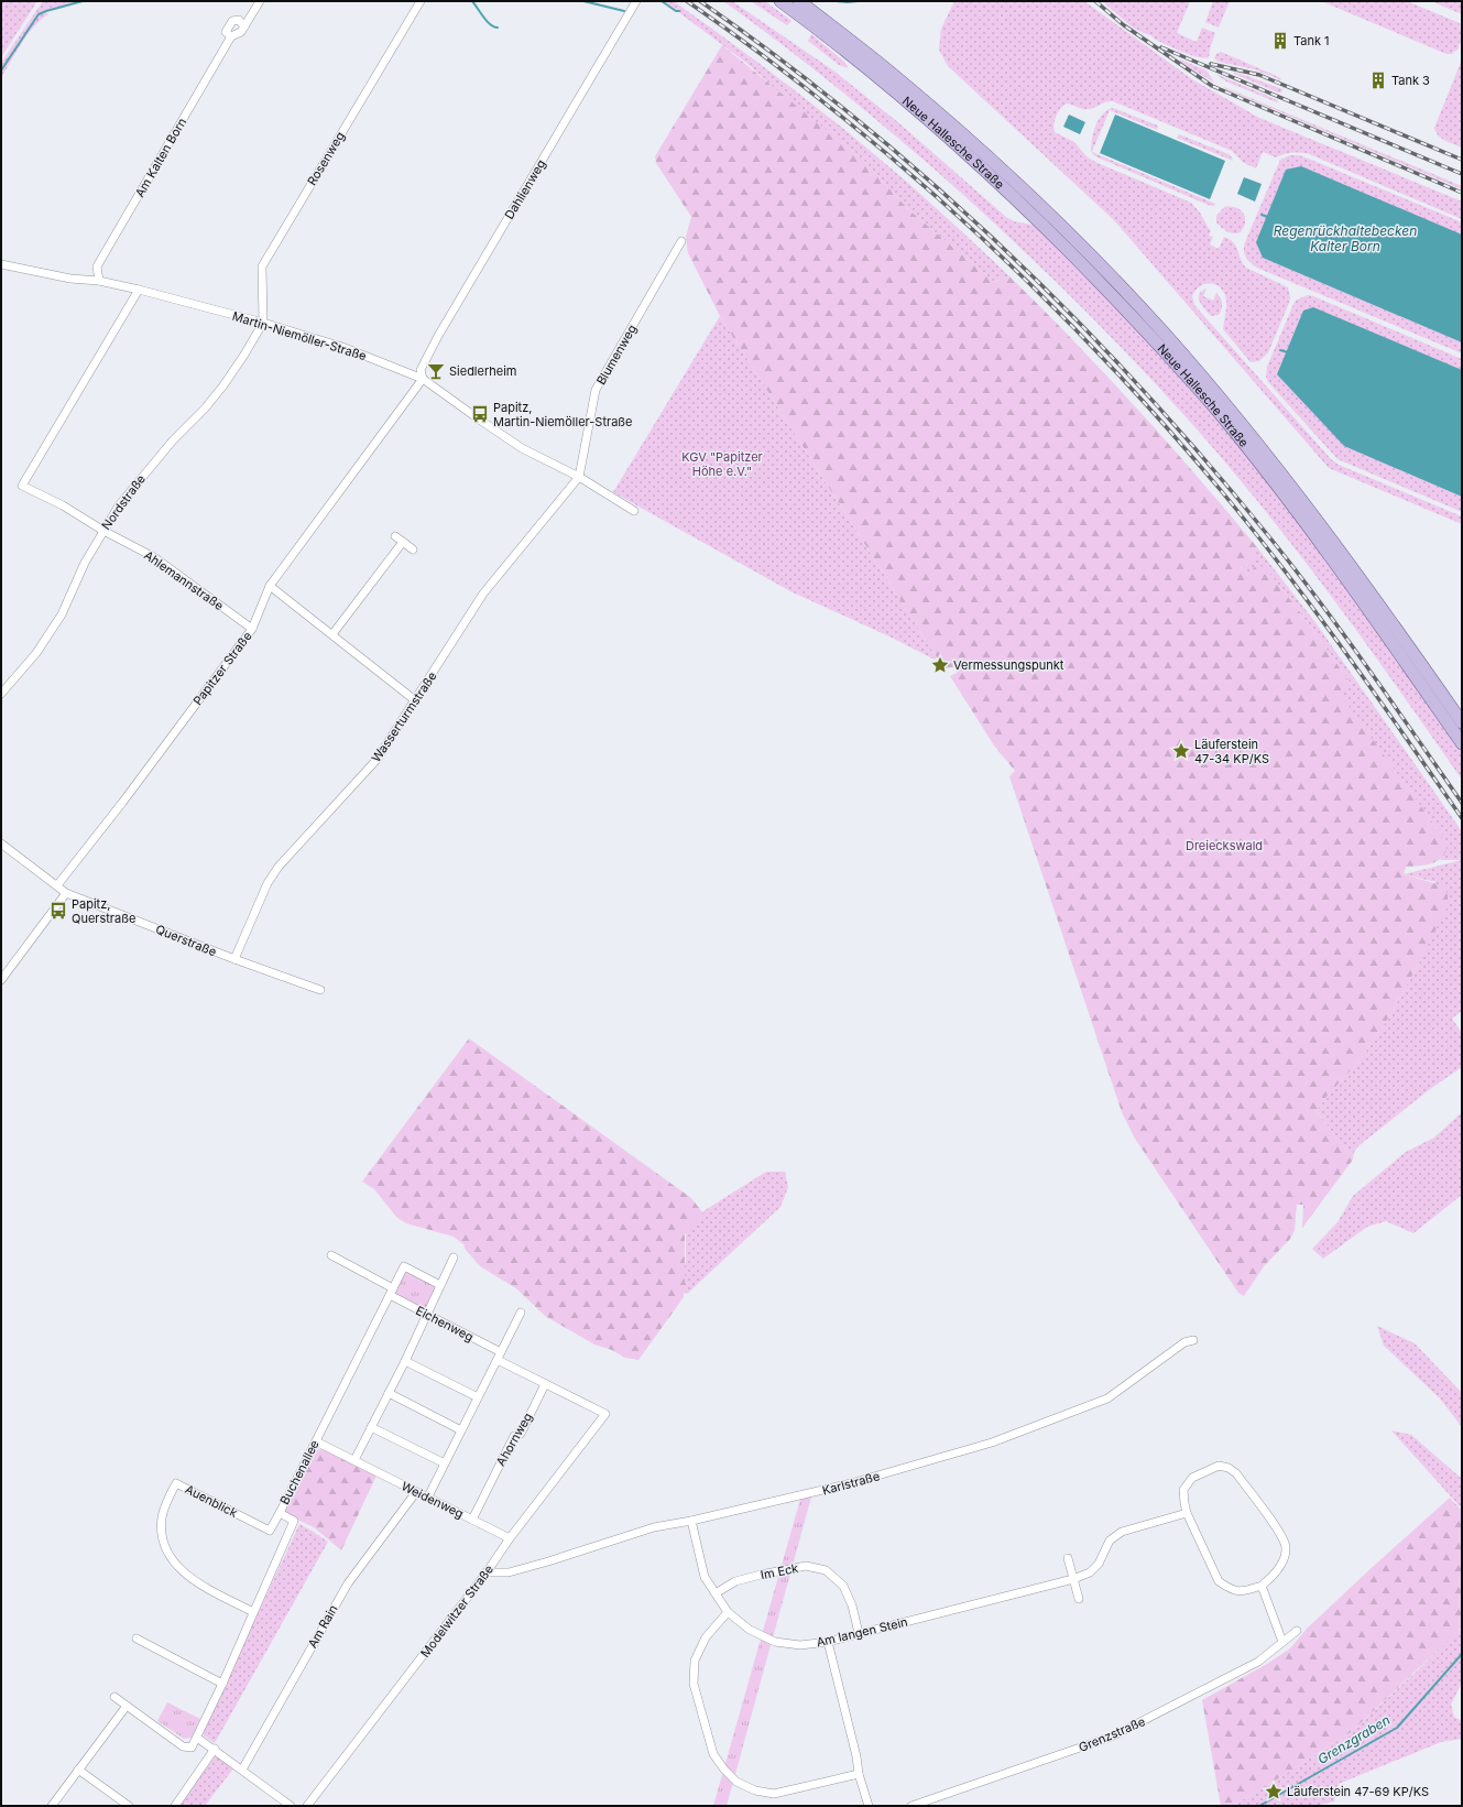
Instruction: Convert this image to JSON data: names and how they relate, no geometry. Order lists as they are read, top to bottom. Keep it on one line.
{"streets":{"main road":["Neue Hallesche Straße"],"street":["Am Kalten Born","Rosenweg","Dahlienweg","Martin-Niemöller-Straße","Blumenweg","Nordstraße","Ahlemannstraße","Papitzer Straße","Wasserturmstraße","Querstraße","Eichenweg","Ahornweg","Buchenallee","Karlstraße","Weidenweg","Auenblick","Im Eck","Modelwitzer Straße","Am Rain","Am langen Stein","Grenzstraße"]},"crossings":[["Am Kalten Born","Martin-Niemöller-Straße"],["Rosenweg","Martin-Niemöller-Straße"],["Rosenweg","Nordstraße"],["Dahlienweg","Martin-Niemöller-Straße"],["Dahlienweg","Papitzer Straße"],["Martin-Niemöller-Straße","Blumenweg"],["Martin-Niemöller-Straße","Nordstraße"],["Martin-Niemöller-Straße","Ahlemannstraße"],["Martin-Niemöller-Straße","Papitzer Straße"],["Martin-Niemöller-Straße","Wasserturmstraße"],["Blumenweg","Wasserturmstraße"],["Nordstraße","Ahlemannstraße"],["Ahlemannstraße","Papitzer Straße"],["Papitzer Straße","Querstraße"],["Wasserturmstraße","Querstraße"],["Eichenweg","Buchenallee"],["Ahornweg","Weidenweg"],["Ahornweg","Modelwitzer Straße"],["Buchenallee","Weidenweg"],["Buchenallee","Auenblick"],["Karlstraße","Modelwitzer Straße"],["Karlstraße","Am langen Stein"],["Weidenweg","Modelwitzer Straße"],["Weidenweg","Am Rain"],["Im Eck","Am langen Stein"]],"water":["Regenrückhaltebecken Kalter Born","Grenzgraben"],"parks":["KGV \"Papitzer Höhe e.V.\"","Dreieckswald"],"places":{"building":["Tank 1","Tank 3"],"bar":["Siedlerheim"],"bus stop":["Papitz, Martin-Niemöller-Straße","Papitz, Querstraße"],"place":["Vermessungspunkt","Läuferstein 47-34 KP/KS","Läuferstein 47-69 KP/KS"]}}
